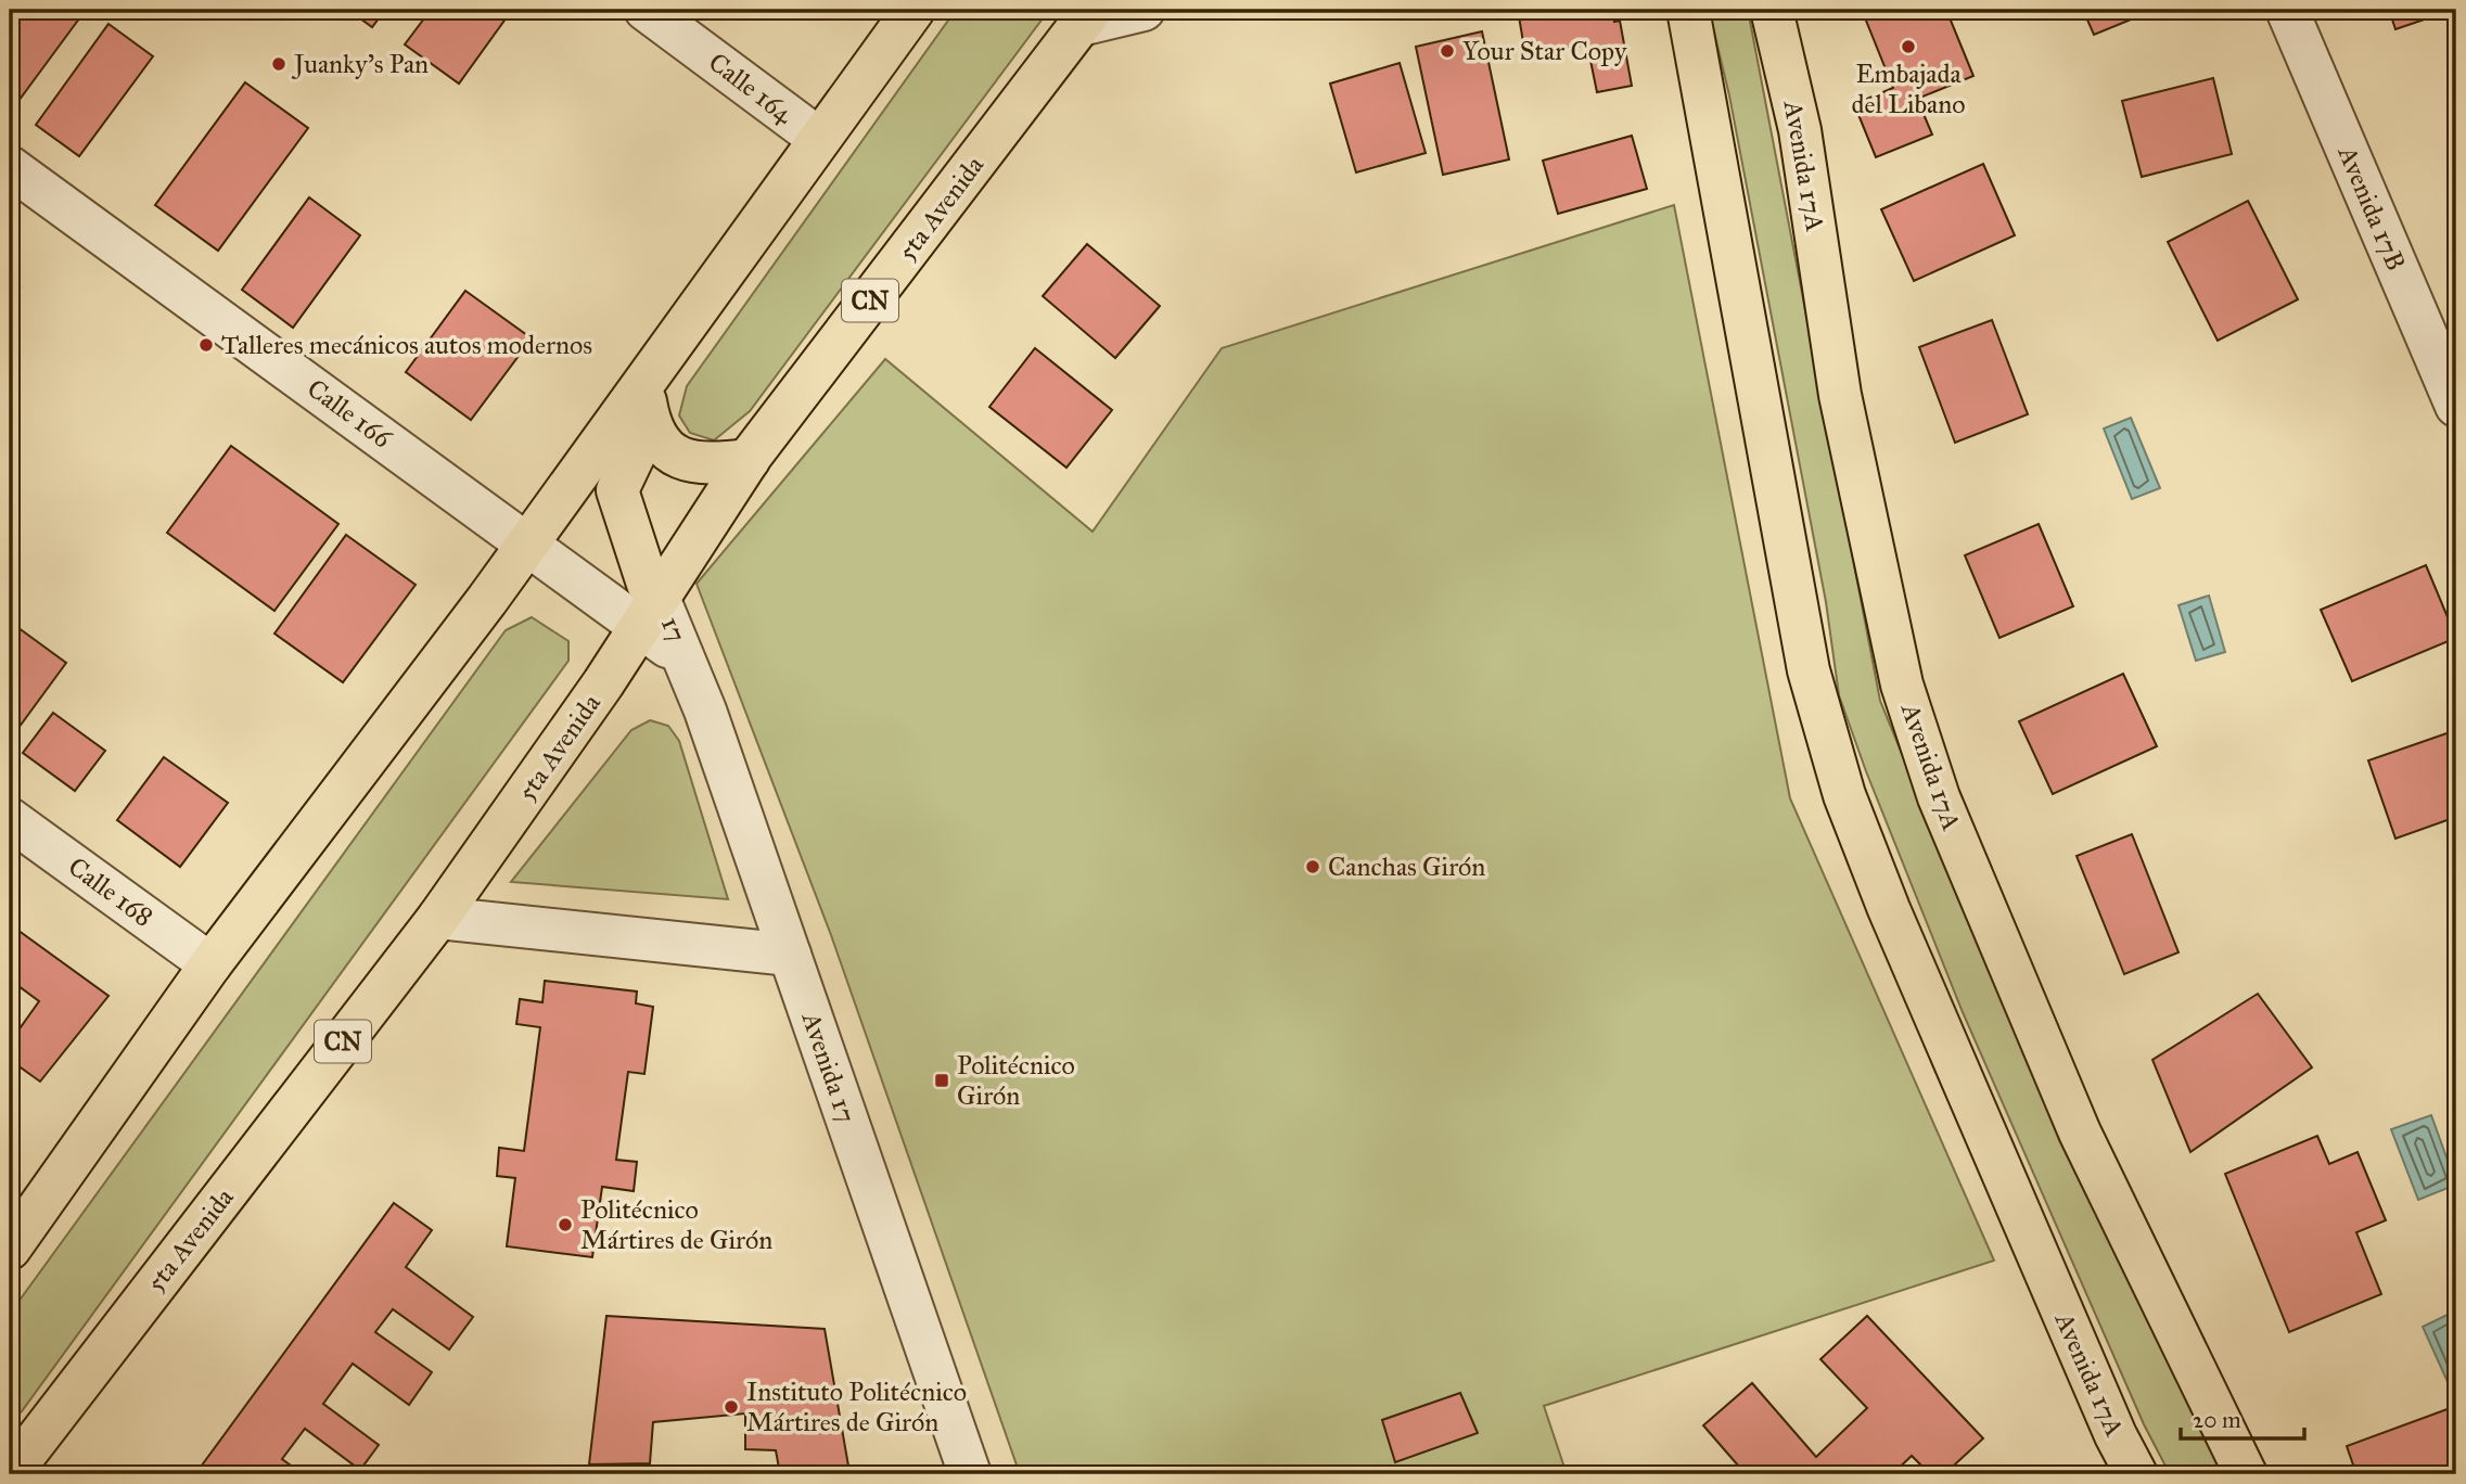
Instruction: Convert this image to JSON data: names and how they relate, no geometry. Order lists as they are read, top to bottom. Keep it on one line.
{"streets":{"main road":["Avenida 17A","5ta Avenida","CN"],"street":["Calle 164","Avenida 17B","Calle 166","Calle 168","Avenida 17"]},"crossings":[["5ta Avenida","Calle 166"],["Calle 166","Avenida 17"]],"places":{"other":["Embajada del Libano","Your Star Copy","Juanky's Pan","Talleres mecánicos autos modernos","Canchas Girón","Politécnico Mártires de Girón","Instituto Politécnico Mártires de Girón"],"transit":["Politécnico Girón"]},"scale_bar":"20 m"}
